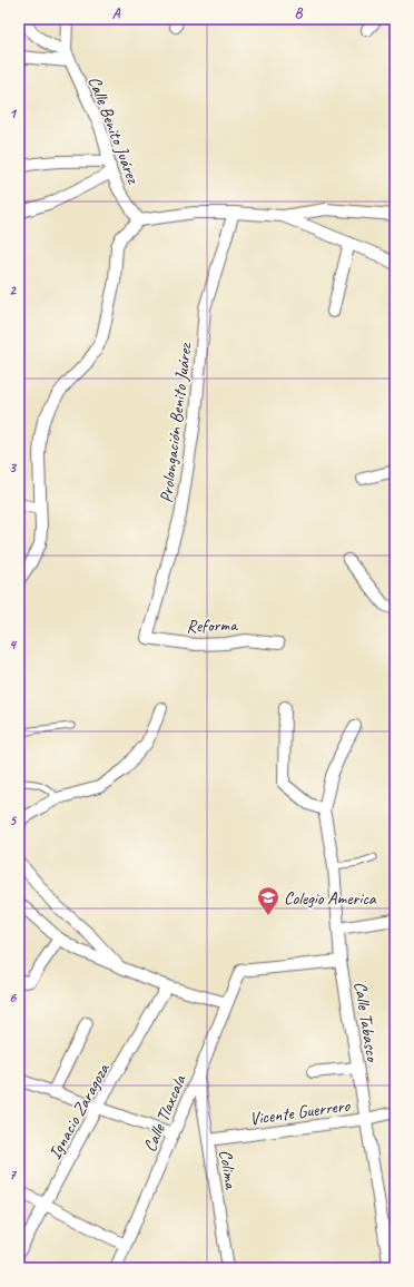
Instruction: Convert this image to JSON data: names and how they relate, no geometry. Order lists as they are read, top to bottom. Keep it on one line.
{"streets":{"street":["Calle Benito Juárez","Prolongación Benito Juárez","Reforma","Calle Tabasco","Ignacio Zaragoza","Vicente Guerrero","Calle Tlaxcala","Colima"]},"crossings":[["Prolongación Benito Juárez","Reforma"],["Calle Tabasco","Vicente Guerrero"],["Calle Tabasco","Calle Tlaxcala"],["Vicente Guerrero","Colima"],["Calle Tlaxcala","Colima"]],"places":{"school or university":["Colegio America"]},"grid":{"columns":["A","B"],"rows":["1","2","3","4","5","6","7"]}}
